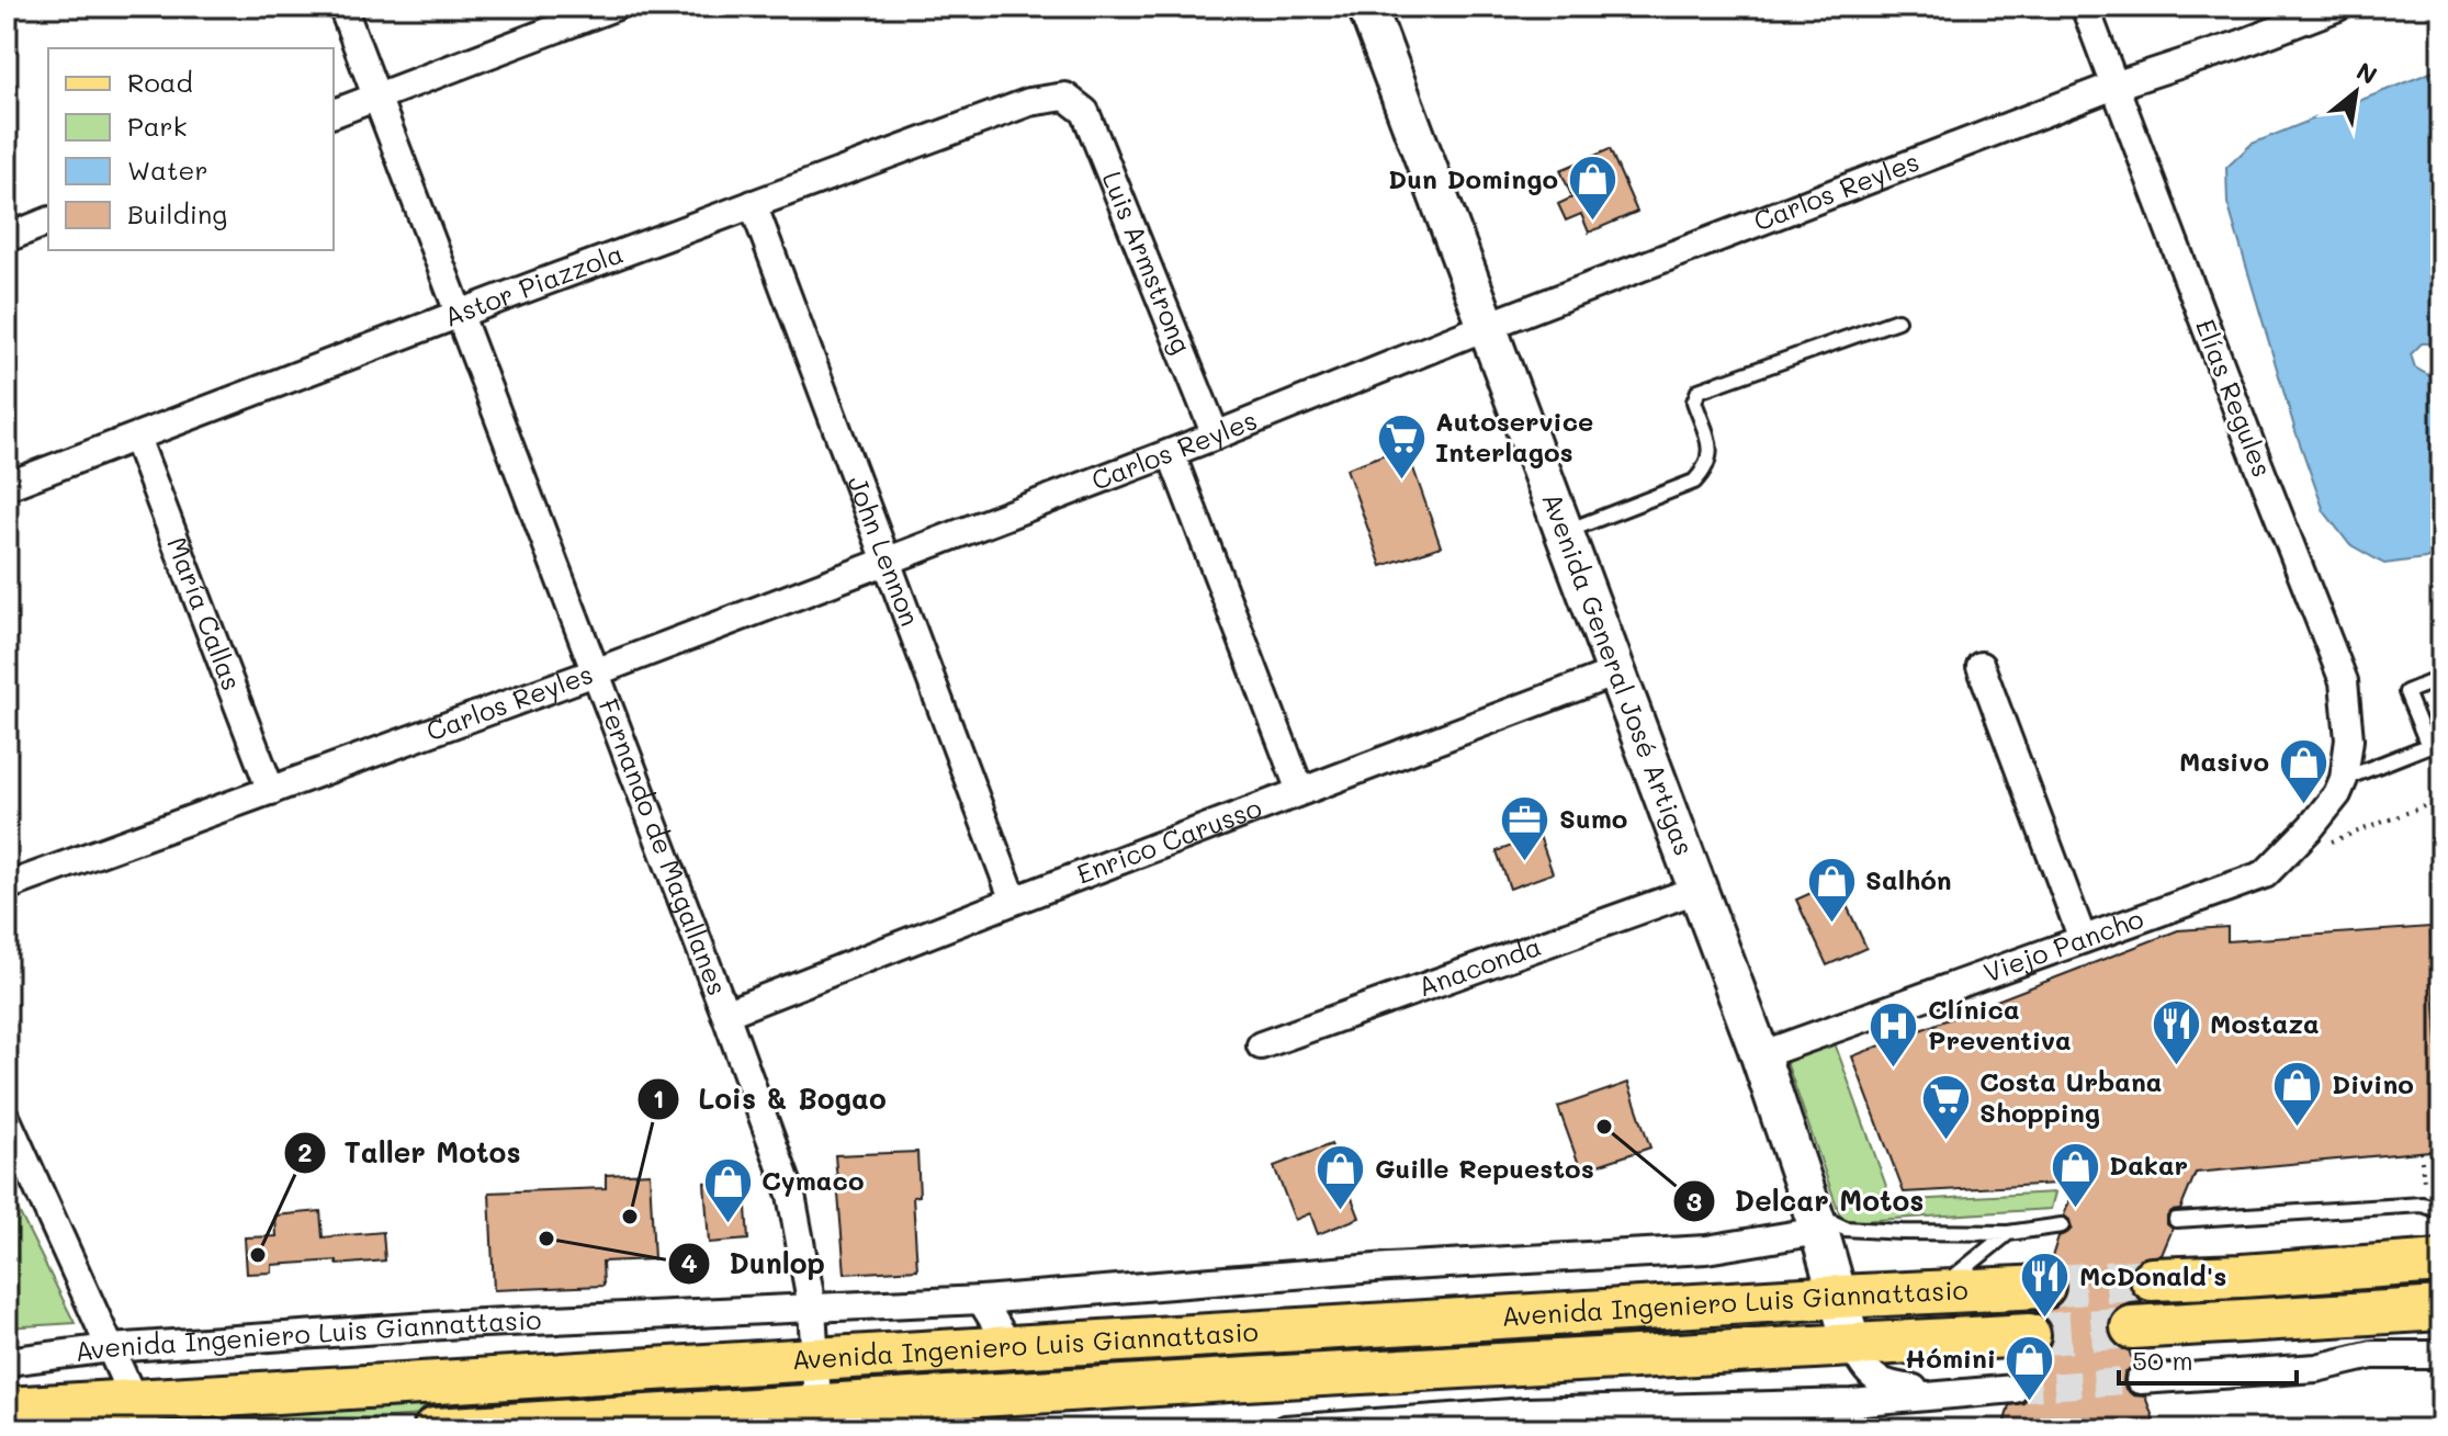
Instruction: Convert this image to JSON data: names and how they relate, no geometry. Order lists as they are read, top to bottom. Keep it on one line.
{"streets":{"main road":["Avenida Ingeniero Luis Giannattasio"],"street":["Carlos Reyles","Luis Armstrong","Astor Piazzola","Elías Regules","John Lennon","María Callas","Avenida General José Artigas","Enrico Carusso","Fernando de Magallanes","Viejo Pancho","Anaconda"]},"crossings":[["Carlos Reyles","Luis Armstrong"],["Carlos Reyles","Elías Regules"],["Carlos Reyles","John Lennon"],["Carlos Reyles","María Callas"],["Carlos Reyles","Avenida General José Artigas"],["Carlos Reyles","Fernando de Magallanes"],["Luis Armstrong","Astor Piazzola"],["Astor Piazzola","John Lennon"],["Astor Piazzola","María Callas"],["Astor Piazzola","Fernando de Magallanes"],["Elías Regules","Viejo Pancho"],["John Lennon","Enrico Carusso"],["Avenida General José Artigas","Enrico Carusso"],["Avenida General José Artigas","Viejo Pancho"],["Avenida General José Artigas","Anaconda"],["Avenida General José Artigas","Avenida Ingeniero Luis Giannattasio"],["Enrico Carusso","Fernando de Magallanes"],["Fernando de Magallanes","Avenida Ingeniero Luis Giannattasio"]],"places":{"shop":["Dun Domingo","Masivo","Salhón","Divino","Dakar","Guille Repuestos","Cymaco","Hómini"],"supermarket":["Autoservice Interlagos","Costa Urbana Shopping"],"office":["Sumo"],"restaurant":["Mostaza","McDonald's"],"hospital":["Clínica Preventiva"],"other":["Delcar Motos","Lois & Bogao","Dunlop","Taller Motos"]},"legend":["Road","Park","Water","Building"],"scale_bar":"50 m","north":"top right"}
